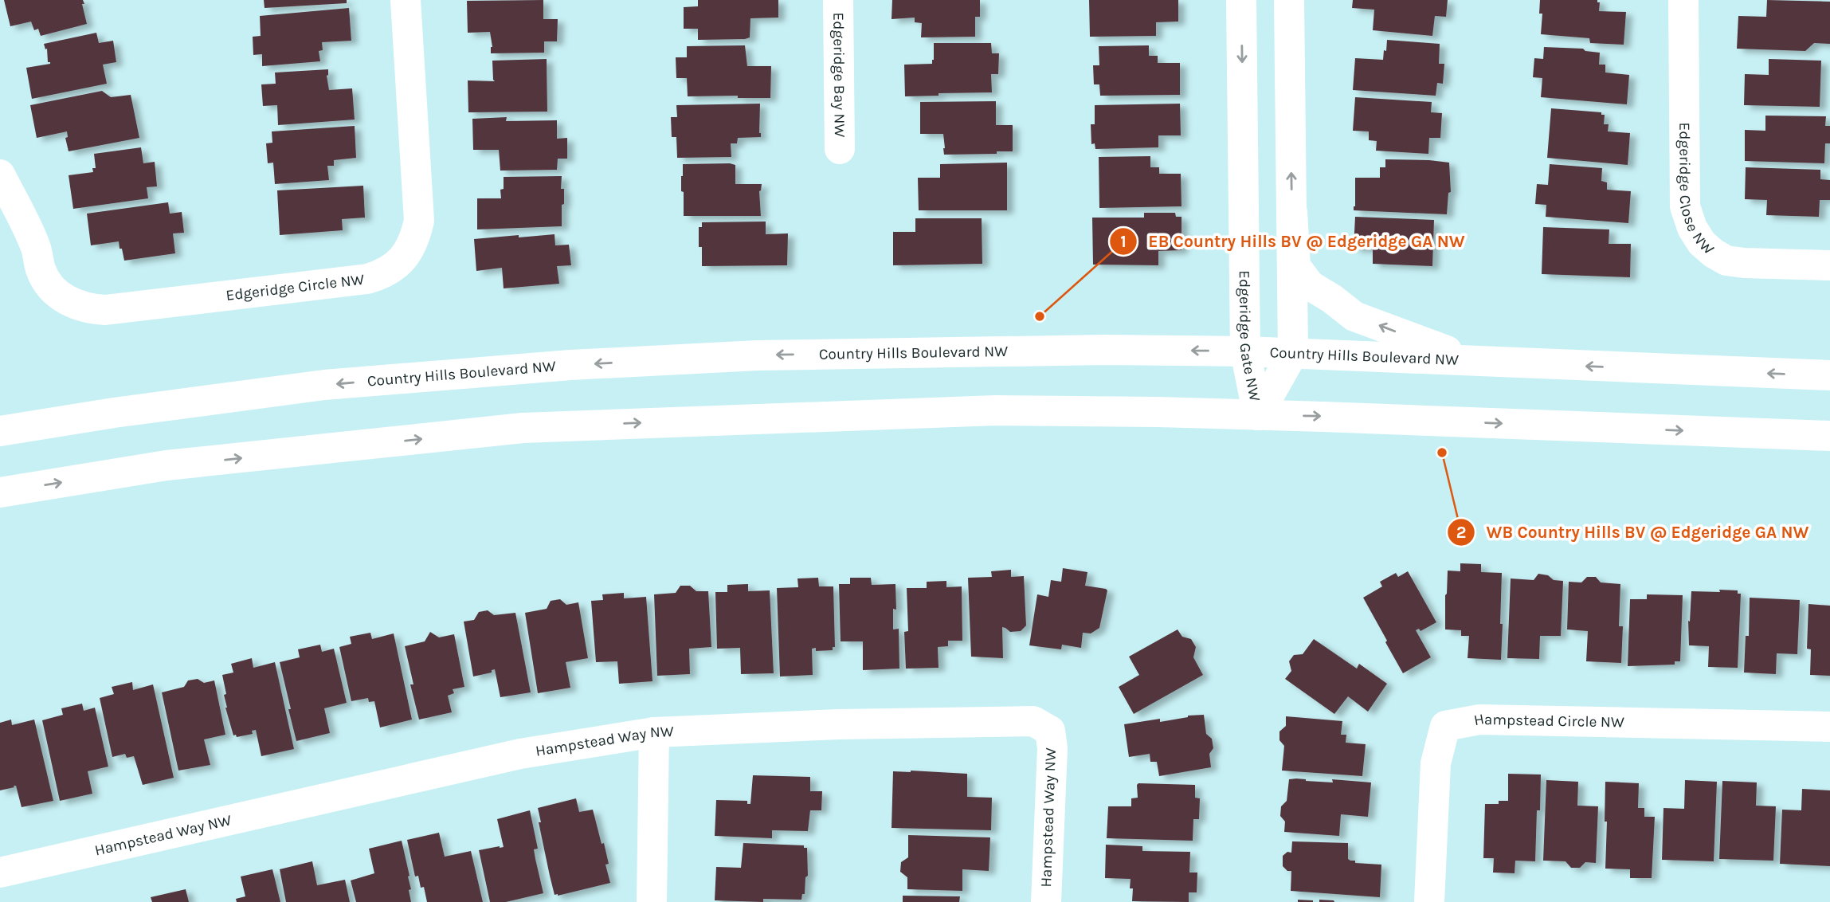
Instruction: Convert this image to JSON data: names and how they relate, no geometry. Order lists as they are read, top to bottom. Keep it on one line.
{"streets":{"street":["Edgeridge Bay NW","Edgeridge Close NW","Edgeridge Circle NW","Edgeridge Gate NW","Country Hills Boulevard NW","Hampstead Circle NW","Hampstead Way NW"]},"crossings":[["Edgeridge Gate NW","Country Hills Boulevard NW"]],"places":["EB Country Hills BV @ Edgeridge GA NW","WB Country Hills BV @ Edgeridge GA NW"]}
